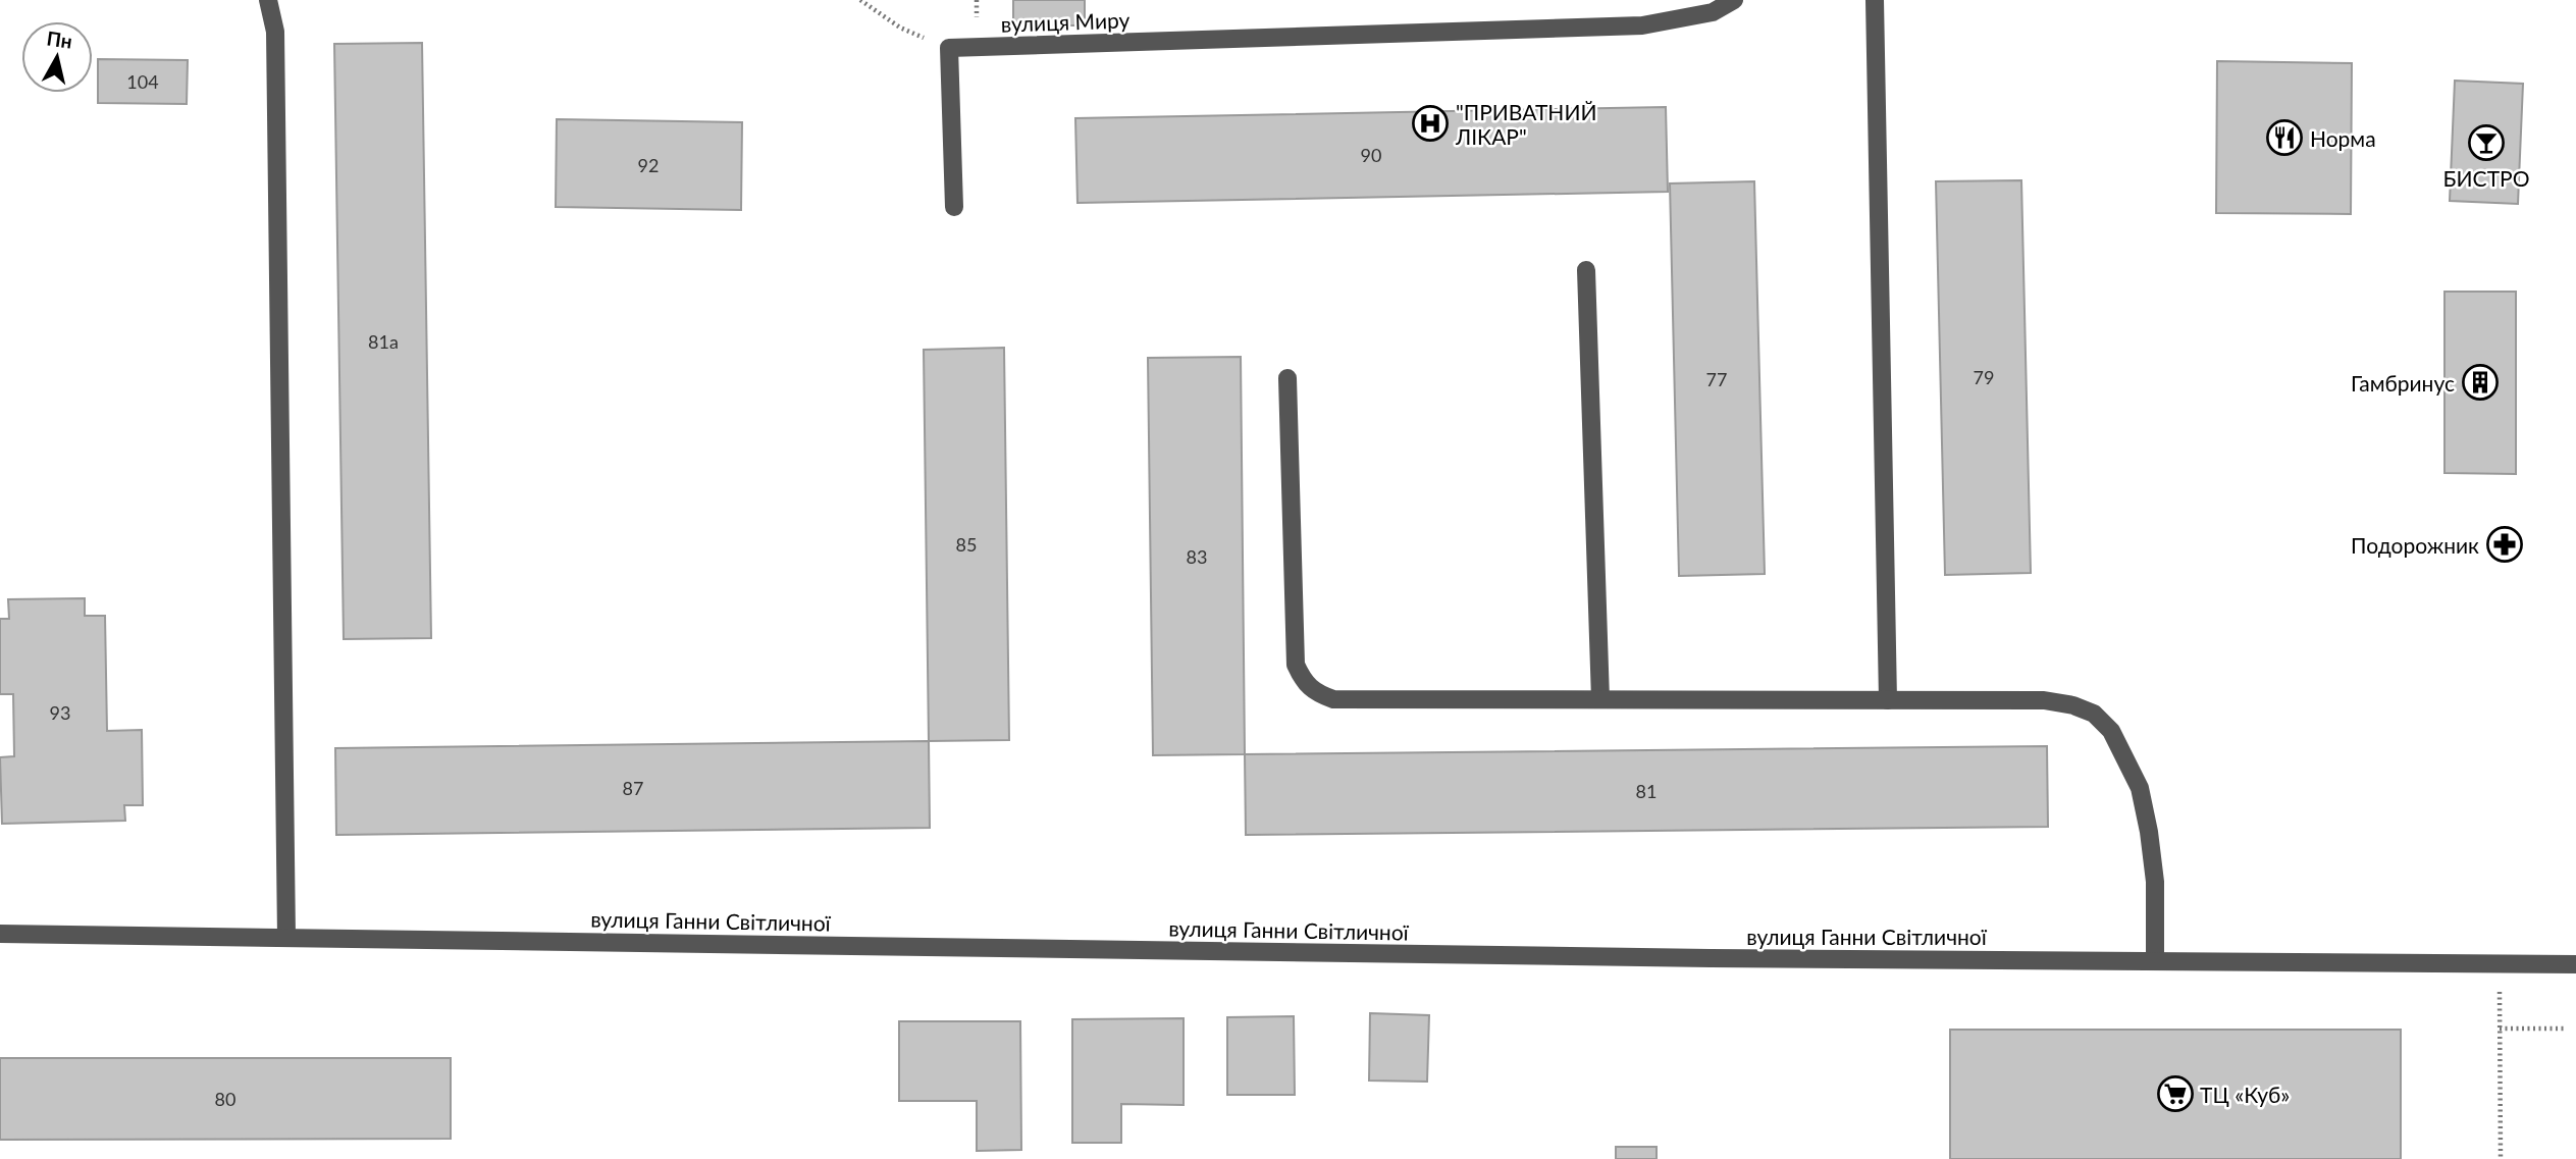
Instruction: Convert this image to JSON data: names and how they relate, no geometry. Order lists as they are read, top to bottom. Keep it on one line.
{"streets":{"street":["вулиця Миру","вулиця Ганни Світличної"]},"places":{"hospital":["\"ПРИВАТНИЙ ЛІКАР\""],"restaurant":["Норма"],"bar":["БИСТРО"],"building":["Гамбринус"],"pharmacy":["Подорожник"],"supermarket":["ТЦ «Куб»"]},"house_numbers":["104","90","92","81а","79","77","85","83","93","87","81","80"],"north":"top"}
